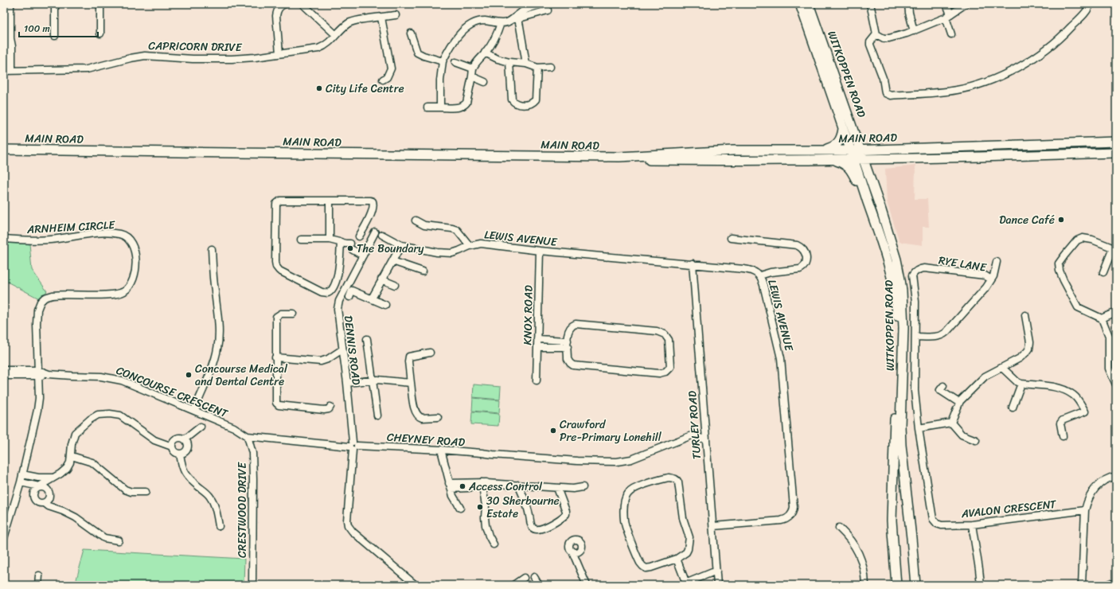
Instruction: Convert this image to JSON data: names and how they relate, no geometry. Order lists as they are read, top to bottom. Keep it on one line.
{"streets":{"main road":["WITKOPPEN ROAD","MAIN ROAD"],"street":["CAPRICORN DRIVE","ARNHEIM CIRCLE","LEWIS AVENUE","RYE LANE","KNOX ROAD","DENNIS ROAD","CONCOURSE CRESCENT","TURLEY ROAD","CHEYNEY ROAD","AVALON CRESCENT","CRESTWOOD DRIVE"]},"crossings":[["WITKOPPEN ROAD","MAIN ROAD"],["ARNHEIM CIRCLE","CONCOURSE CRESCENT"],["LEWIS AVENUE","KNOX ROAD"],["LEWIS AVENUE","TURLEY ROAD"],["RYE LANE","AVALON CRESCENT"],["DENNIS ROAD","CHEYNEY ROAD"],["CONCOURSE CRESCENT","CHEYNEY ROAD"],["CONCOURSE CRESCENT","CRESTWOOD DRIVE"],["TURLEY ROAD","CHEYNEY ROAD"],["CHEYNEY ROAD","CRESTWOOD DRIVE"]],"places":["City Life Centre","Dance Café","The Boundary","Concourse Medical and Dental Centre","Crawford Pre-Primary Lonehill","Access Control","30 Sherbourne Estate"],"scale_bar":"100 m"}
